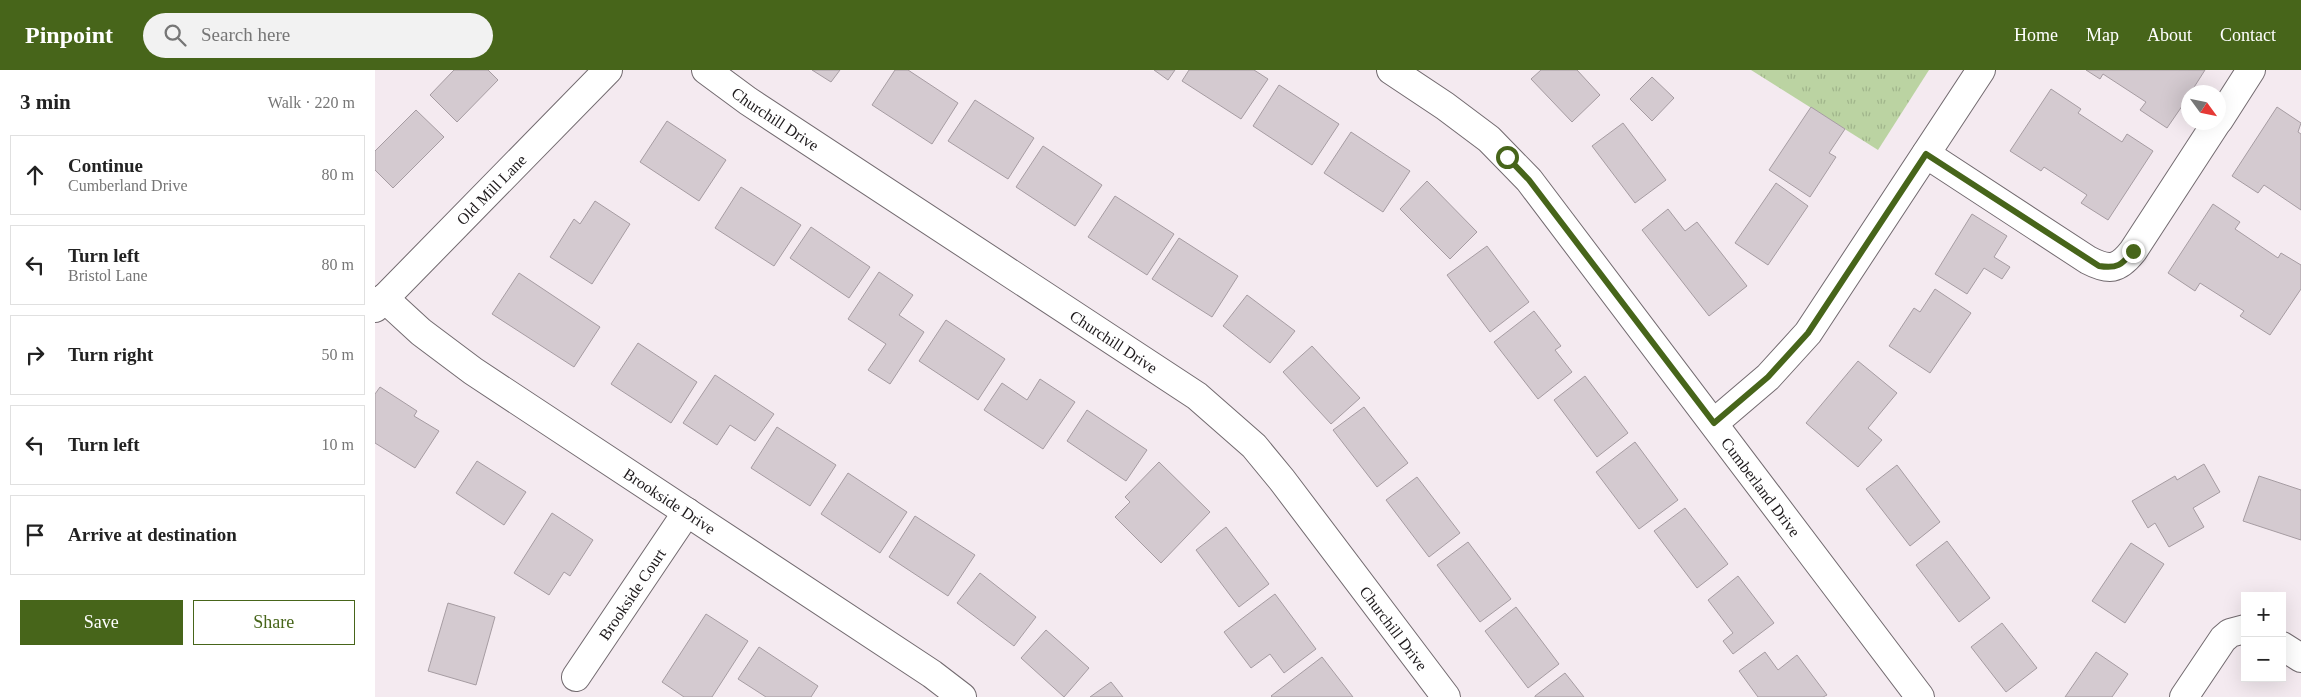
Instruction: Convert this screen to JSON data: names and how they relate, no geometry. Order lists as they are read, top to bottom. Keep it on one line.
{"streets":{"street":["Churchill Drive","Old Mill Lane","Cumberland Drive","Brookside Drive","Brookside Court"]},"crossings":[["Old Mill Lane","Brookside Drive"],["Brookside Drive","Brookside Court"]],"north":"bottom right","page":{"header":"Pinpoint","search":"Search here","nav":["Home","Map","About","Contact"],"heading":["3 min","Walk · 220 m"],"list":[["Continue","Cumberland Drive","80 m"],["Turn left","Bristol Lane","80 m"],["Turn right","50 m"],["Turn left","10 m"],"Arrive at destination"],"buttons":["Save","Share"],"map_buttons":["+","−"]}}
